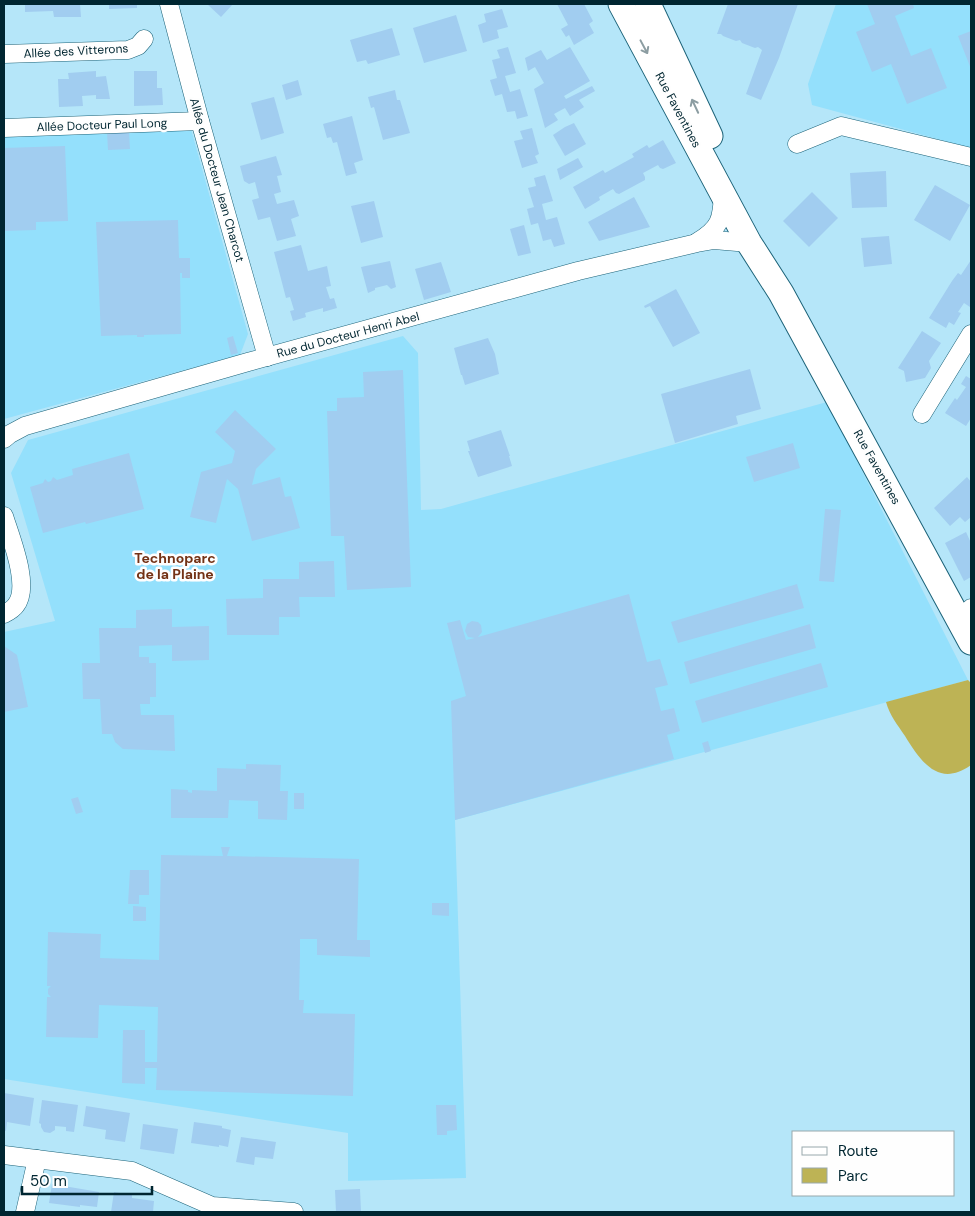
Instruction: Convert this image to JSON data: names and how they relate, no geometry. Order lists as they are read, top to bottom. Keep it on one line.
{"streets":{"main road":["Rue Faventines"],"street":["Allée des Vitterons","Allée Docteur Paul Long","Allée du Docteur Jean Charcot","Rue du Docteur Henri Abel"]},"crossings":[["Rue Faventines","Rue du Docteur Henri Abel"],["Allée Docteur Paul Long","Allée du Docteur Jean Charcot"],["Allée du Docteur Jean Charcot","Rue du Docteur Henri Abel"]],"districts":["Technoparc de la Plaine"],"legend":["Route","Parc"],"scale_bar":"50 m"}
